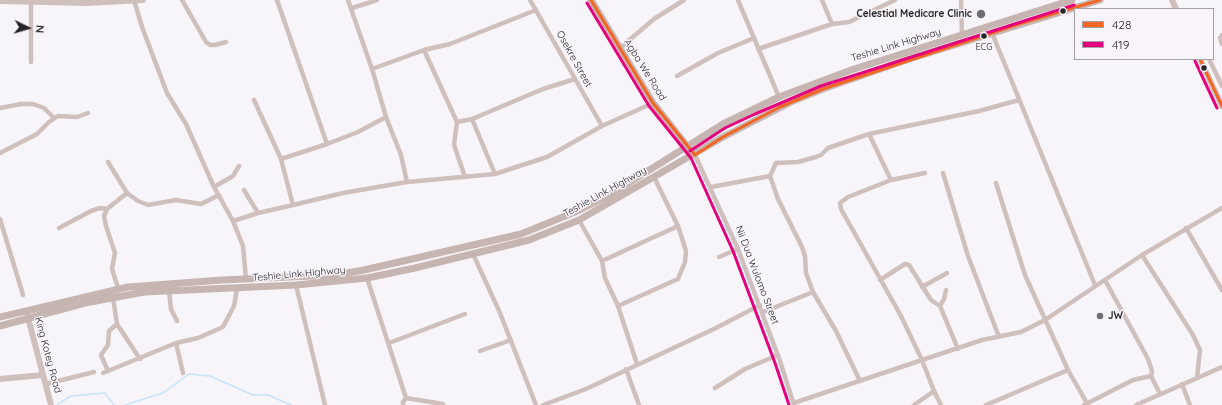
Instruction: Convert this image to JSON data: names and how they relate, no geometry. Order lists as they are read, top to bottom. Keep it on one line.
{"streets":{"main road":["Teshie Link Highway","Agba We Road"],"street":["Osekre Street","Nii Dua Wulomo Street","King Kotey Road"]},"crossings":[["Teshie Link Highway","Agba We Road"],["Teshie Link Highway","Nii Dua Wulomo Street"],["Teshie Link Highway","King Kotey Road"],["Agba We Road","Nii Dua Wulomo Street"]],"places":["Celestial Medicare Clinic","ECG","JW"],"lines":["transit line 428","transit line 419"],"legend":["428","419"],"north":"right"}
